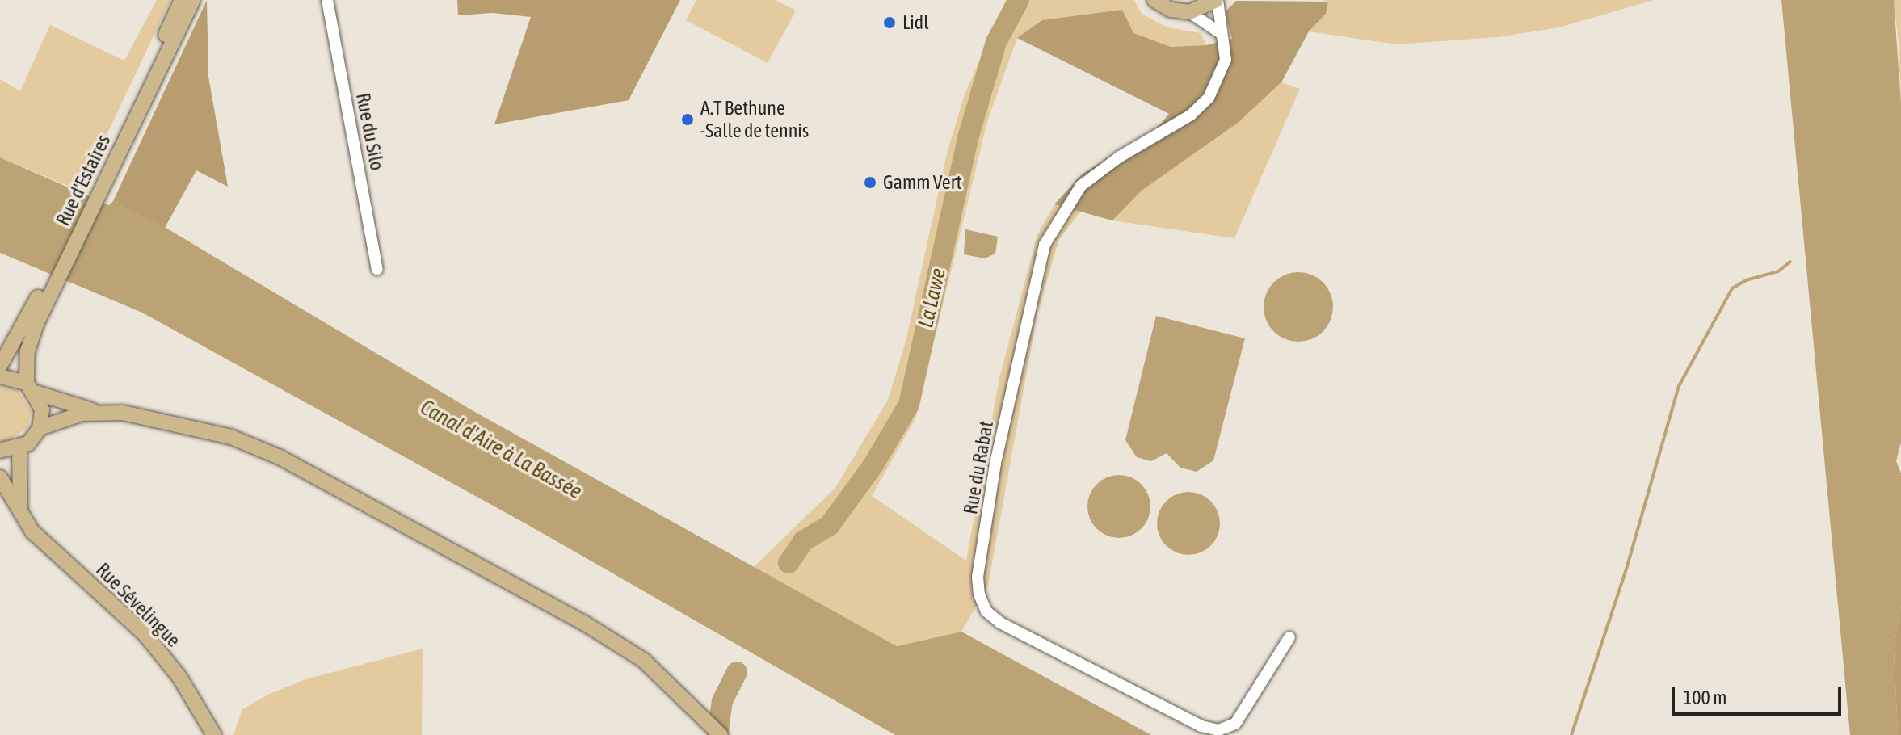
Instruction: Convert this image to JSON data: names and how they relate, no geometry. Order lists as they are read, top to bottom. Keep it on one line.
{"streets":{"main road":["Rue d'Estaires","Rue Sévelingue"],"street":["Rue du Silo","Rue du Rabat"]},"water":["La Lawe","Canal d'Aire à La Bassée"],"places":["Lidl","A.T Bethune -Salle de tennis","Gamm Vert"],"scale_bar":"100 m"}
